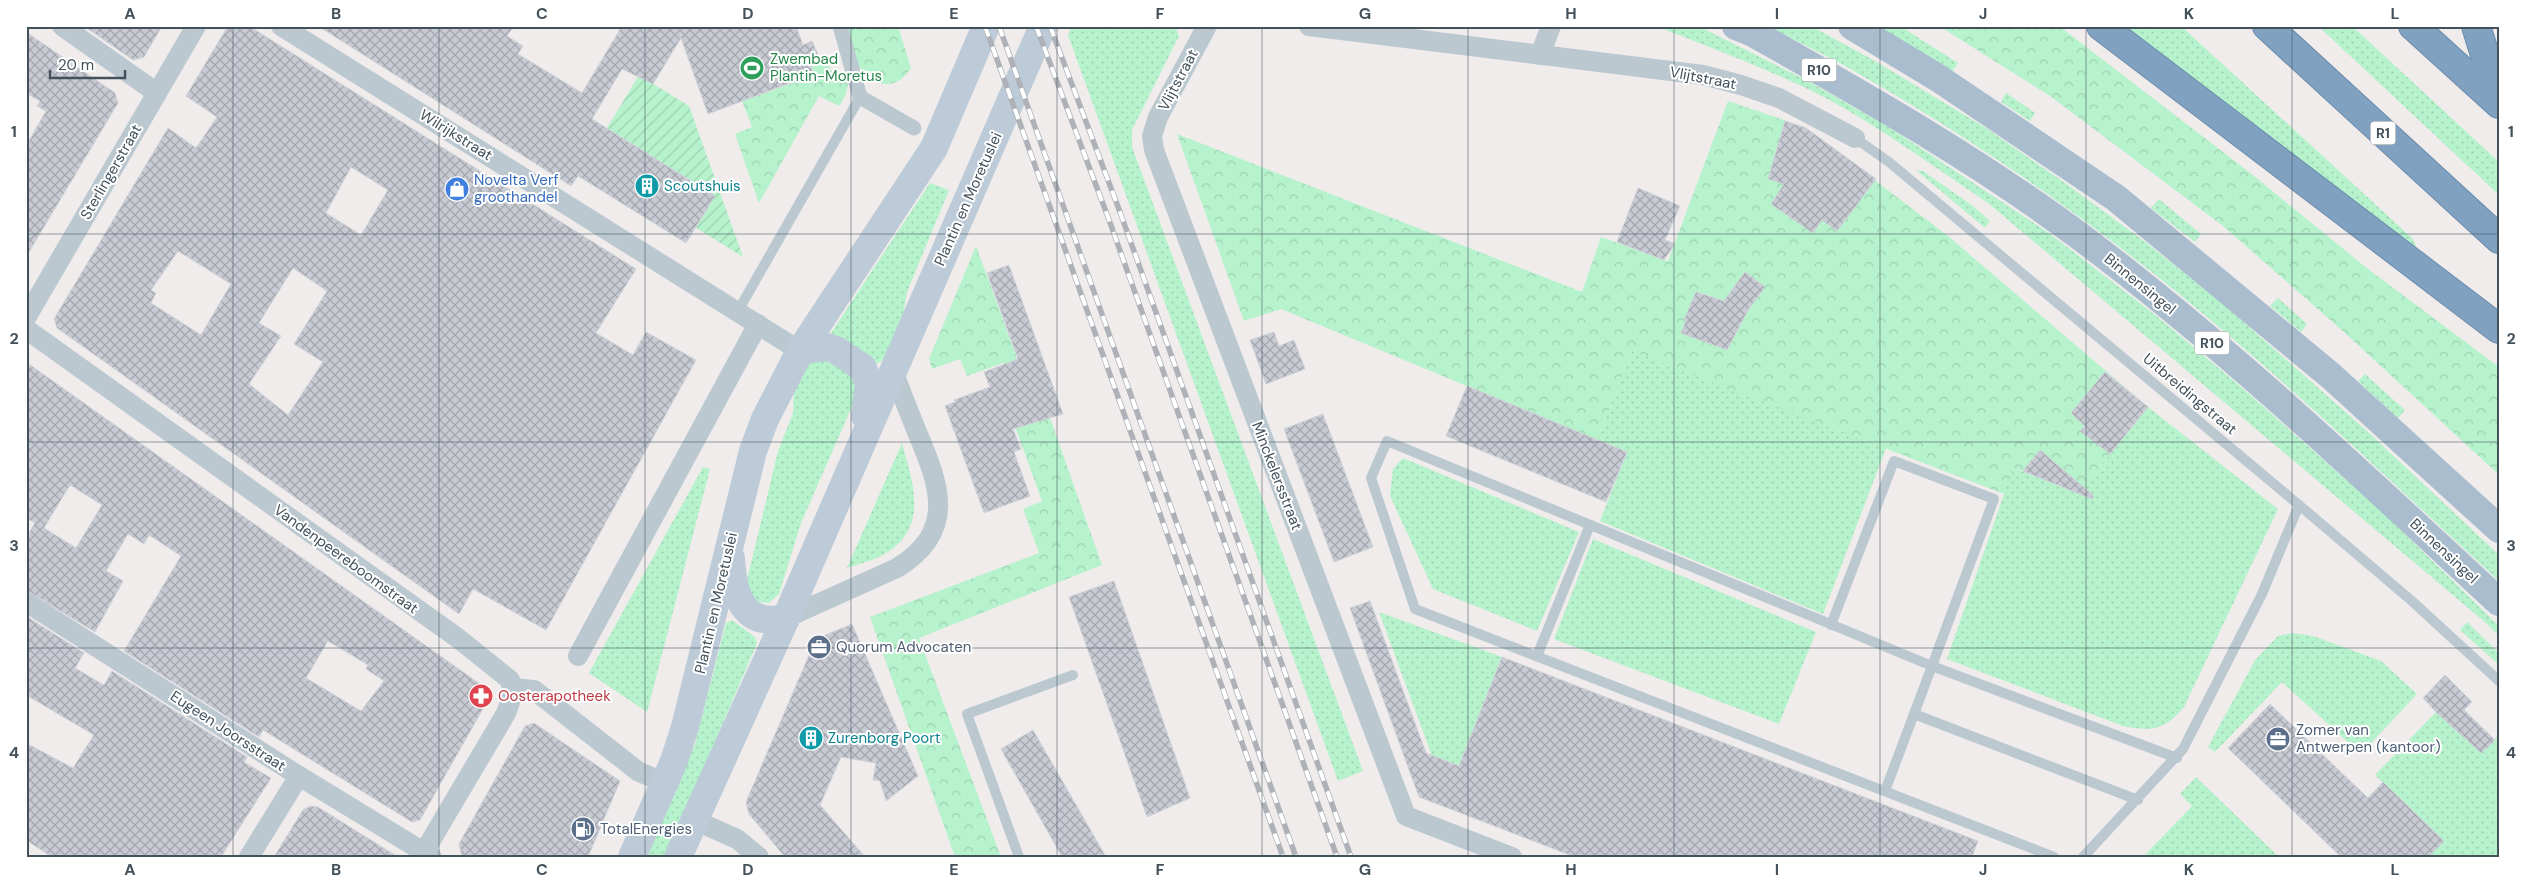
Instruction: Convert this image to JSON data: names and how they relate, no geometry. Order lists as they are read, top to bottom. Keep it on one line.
{"streets":{"highway":["R1"],"main road":["R10","Plantin en Moretuslei","Binnensingel"],"street":["Vlijtstraat","Wilrijkstraat","Sterlingerstraat","Minckelersstraat","Vandenpeereboomstraat","Eugeen Joorsstraat"],"lane":["Uitbreidingstraat"]},"crossings":[["Vlijtstraat","Uitbreidingstraat"],["Vlijtstraat","Minckelersstraat"]],"places":{"sports":["Zwembad Plantin-Moretus"],"building":["Scoutshuis","Zurenborg Poort"],"shop":["Novelta Verf groothandel"],"office":["Quorum Advocaten","Zomer van Antwerpen (kantoor)"],"pharmacy":["Oosterapotheek"],"fuel station":["TotalEnergies"]},"scale_bar":"20 m","grid":{"columns":["A","B","C","D","E","F","G","H","I","J","K","L"],"rows":["1","2","3","4"]}}
